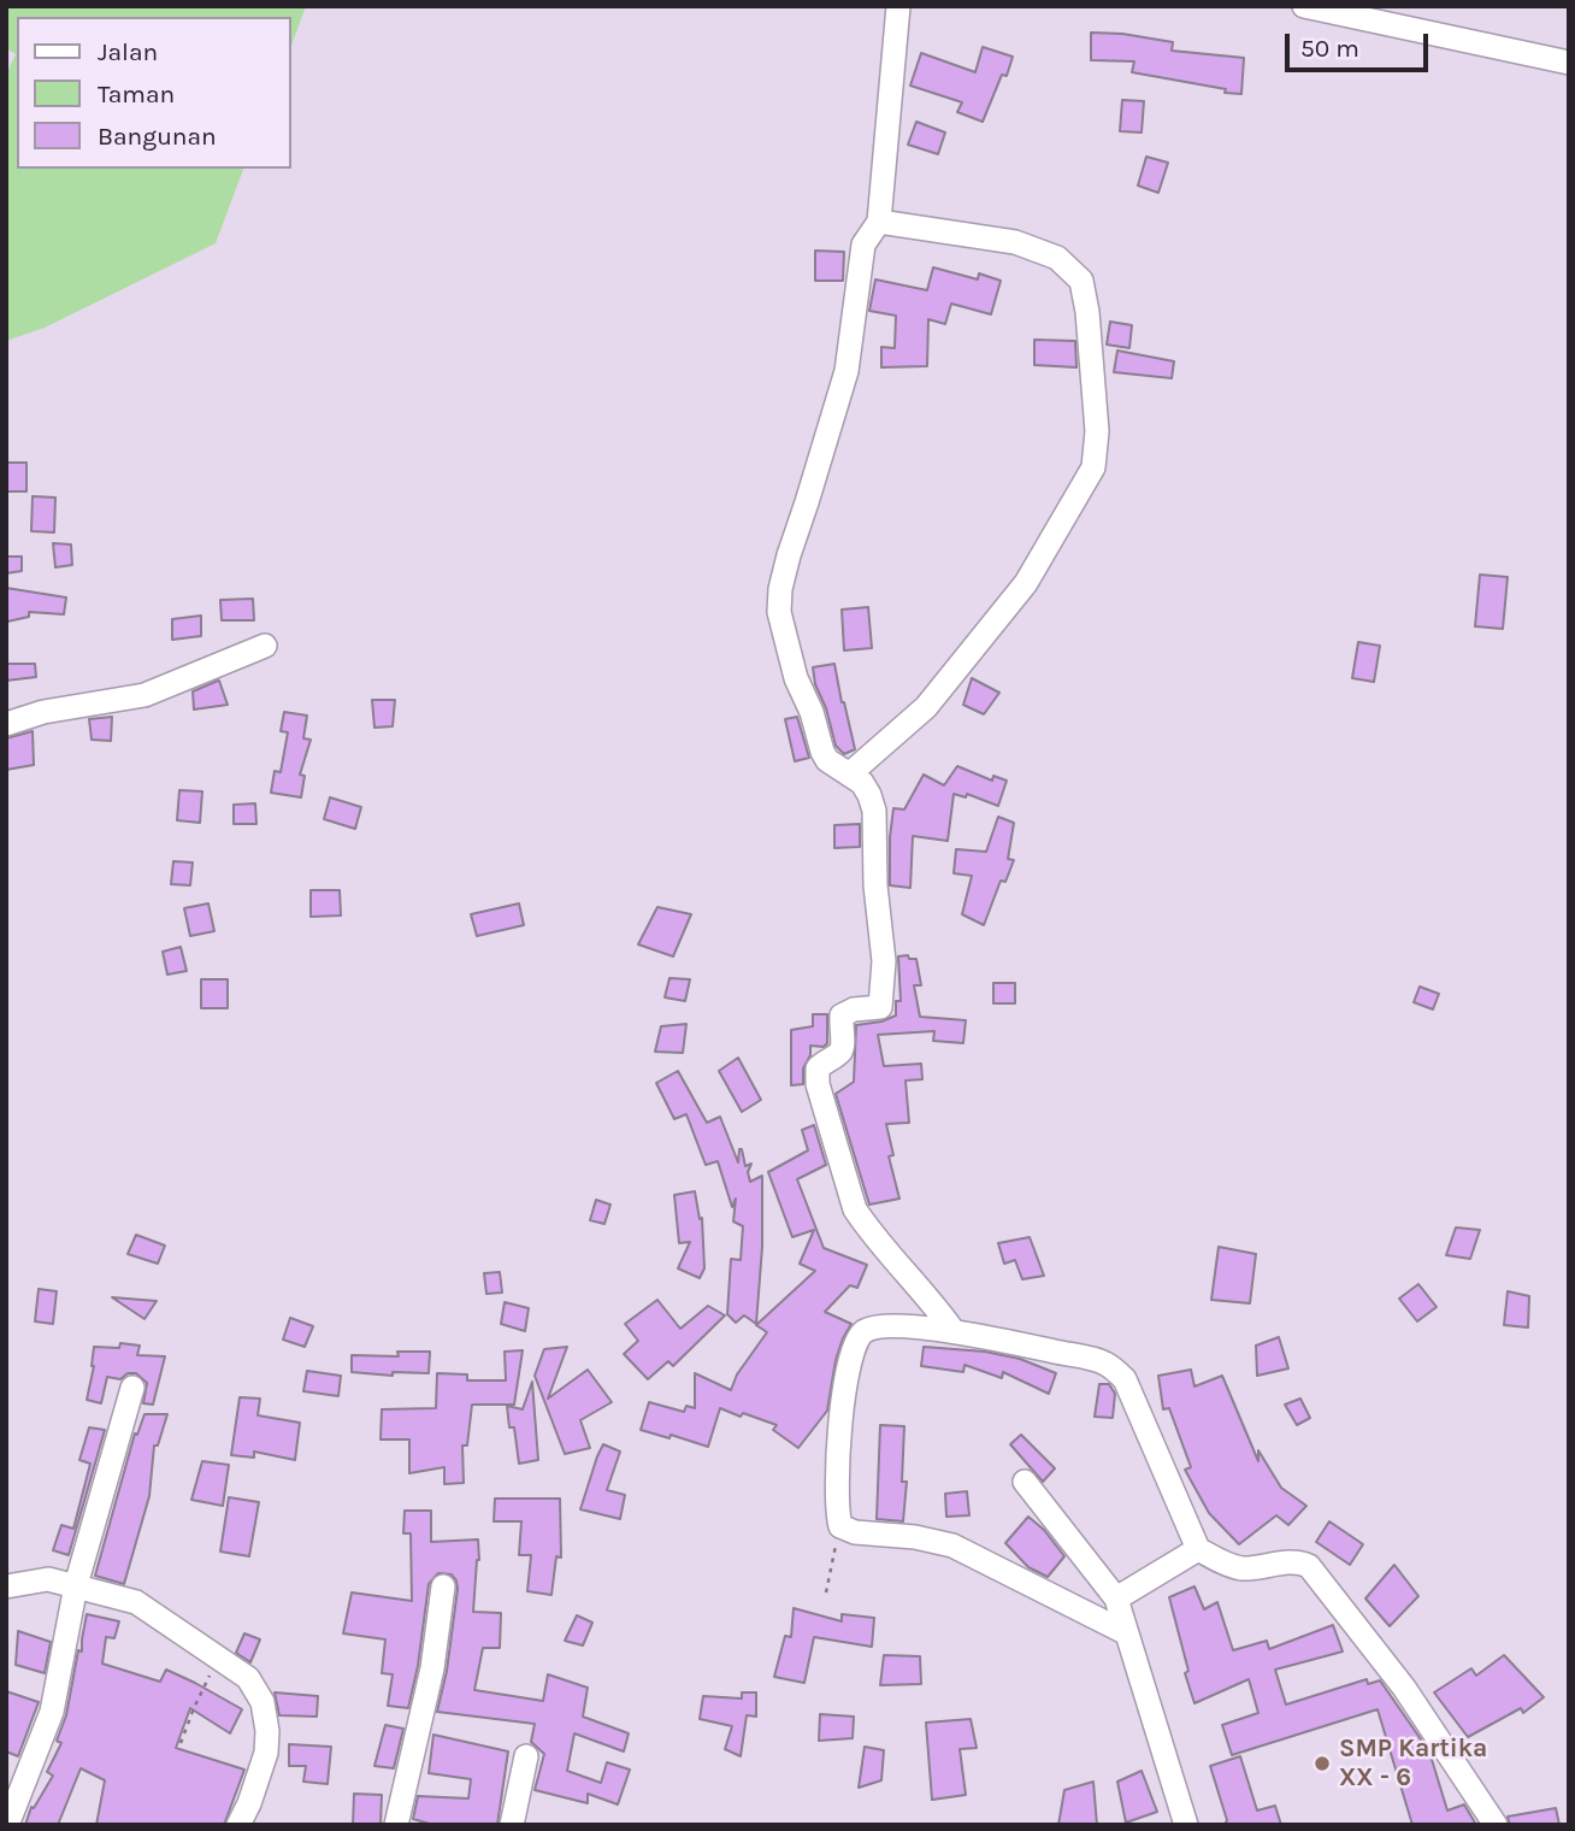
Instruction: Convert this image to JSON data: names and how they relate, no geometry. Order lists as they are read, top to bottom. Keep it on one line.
{"places":["SMP Kartika XX - 6"],"legend":["Jalan","Taman","Bangunan"],"scale_bar":"50 m"}
